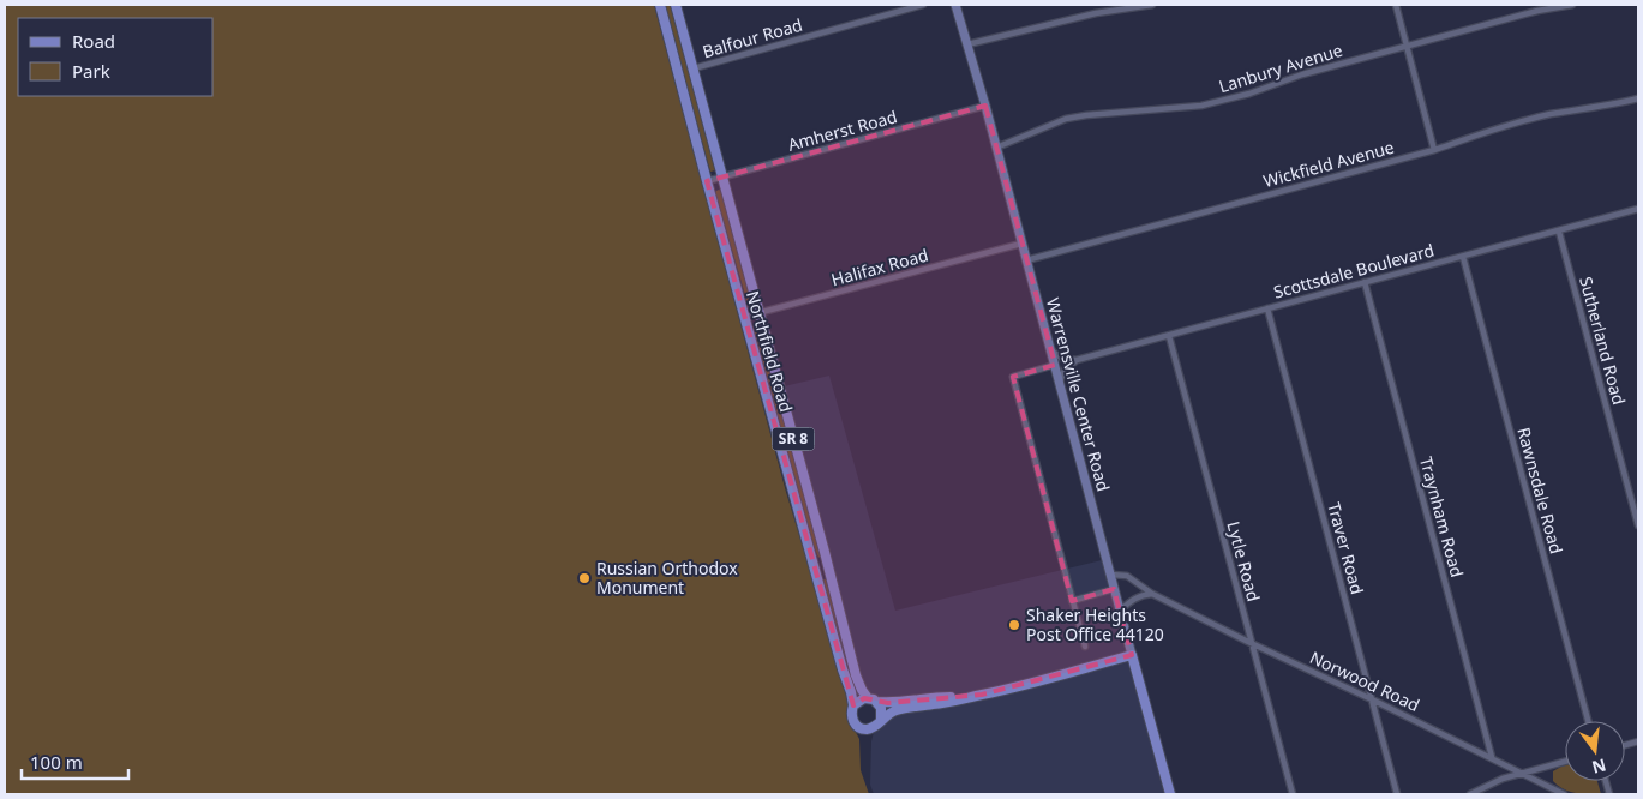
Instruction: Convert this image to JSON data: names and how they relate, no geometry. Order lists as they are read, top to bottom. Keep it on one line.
{"streets":{"main road":["Northfield Road","Warrensville Center Road","SR 8"],"street":["Balfour Road","Lanbury Avenue","Amherst Road","Wickfield Avenue","Halifax Road","Scottsdale Boulevard","Sutherland Road","Rawnsdale Road","Traynham Road","Traver Road","Lytle Road","Norwood Road"]},"crossings":[["Balfour Road","Northfield Road"],["Lanbury Avenue","Warrensville Center Road"],["Amherst Road","Northfield Road"],["Amherst Road","Warrensville Center Road"],["Wickfield Avenue","Warrensville Center Road"],["Halifax Road","Northfield Road"],["Halifax Road","Warrensville Center Road"],["Scottsdale Boulevard","Sutherland Road"],["Scottsdale Boulevard","Rawnsdale Road"],["Scottsdale Boulevard","Traynham Road"],["Scottsdale Boulevard","Traver Road"],["Scottsdale Boulevard","Lytle Road"],["Northfield Road","SR 8"],["Warrensville Center Road","SR 8"],["Warrensville Center Road","Norwood Road"],["Traynham Road","Norwood Road"],["Traver Road","Norwood Road"],["Lytle Road","Norwood Road"]],"places":["Russian Orthodox Monument","Shaker Heights Post Office 44120"],"legend":["Road","Park"],"scale_bar":"100 m","north":"bottom"}
